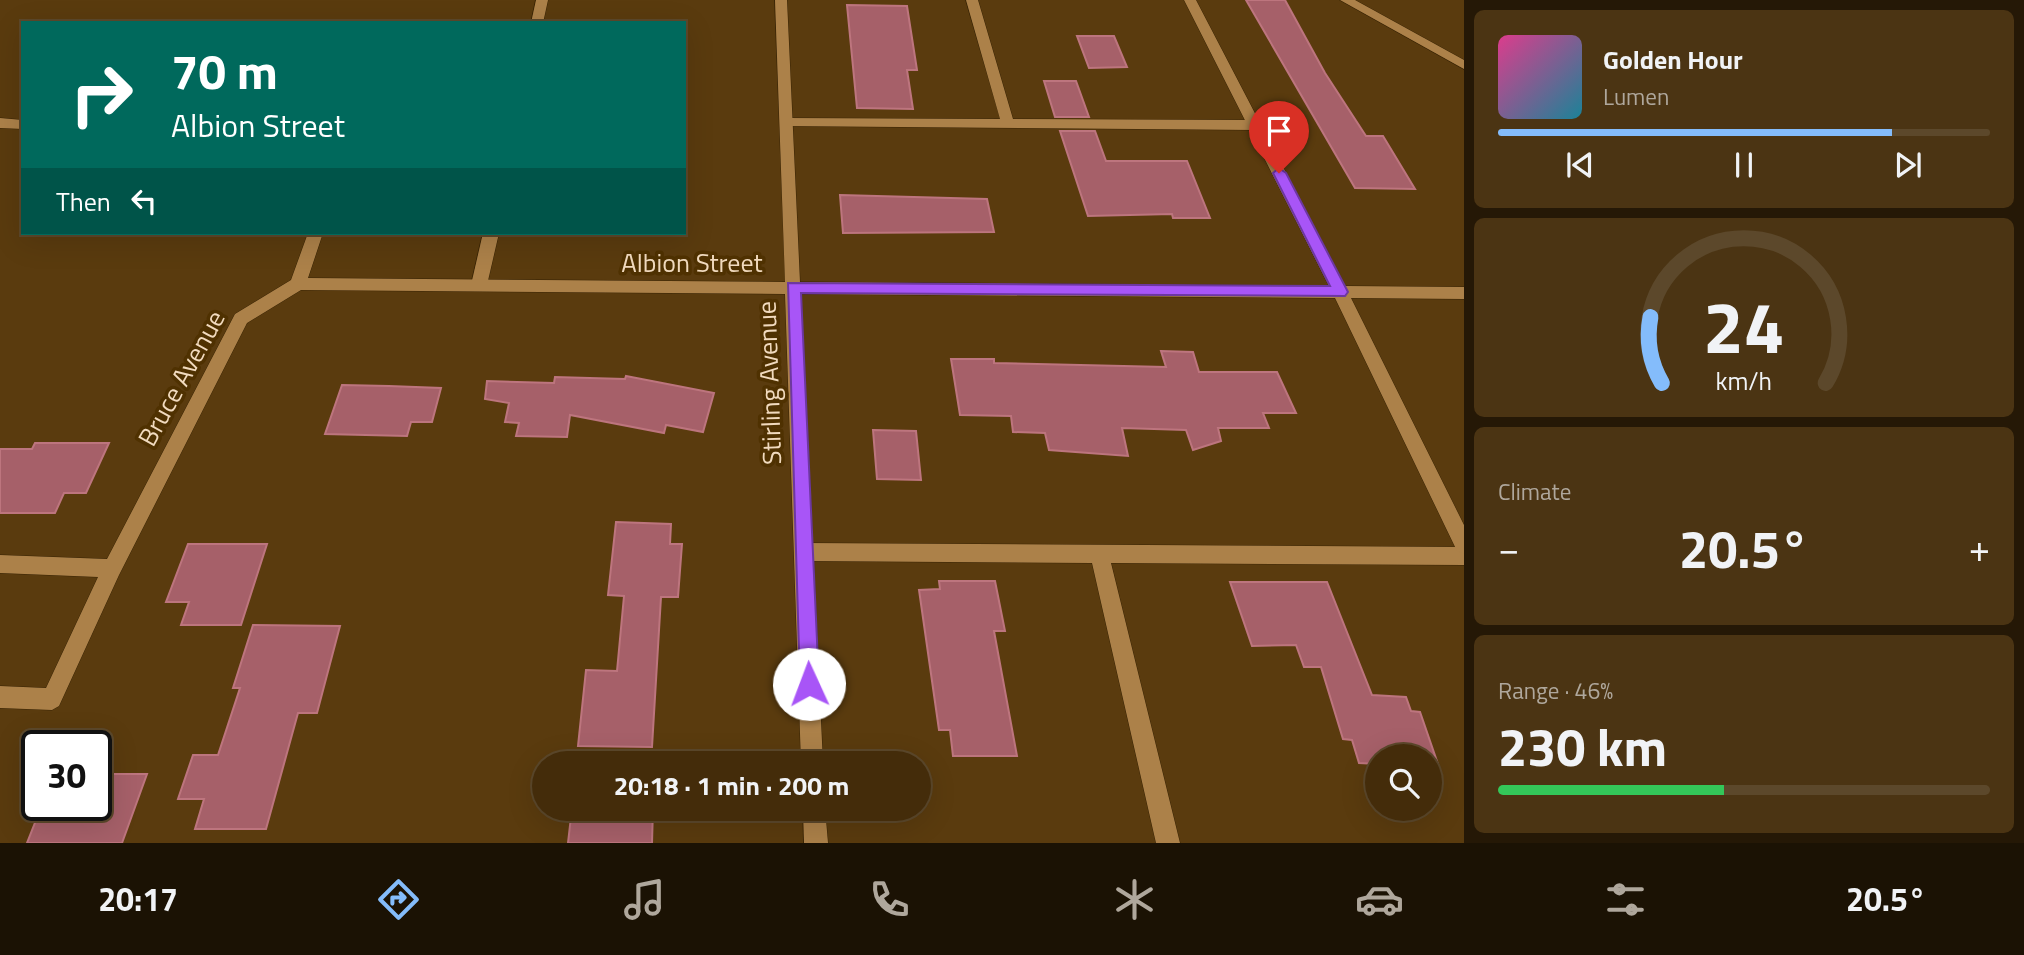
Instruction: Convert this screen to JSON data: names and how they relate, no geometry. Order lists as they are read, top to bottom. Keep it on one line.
{"streets":{"street":["Albion Street","Bruce Avenue","Stirling Avenue"]},"crossings":[["Albion Street","Bruce Avenue"],["Albion Street","Stirling Avenue"]],"page":{"turn":["70 m","Albion Street"],"song":["Golden Hour","Lumen"],"then":"Then","tile":["Climate",["Range · 46%","230 km"]],"heat":["−","20.5°","+"],"limit":"30","trip":"20:18 · 1 min · 200 m","tabs":["20:17","20.5°"],"gauge":["24","km/h"]}}
